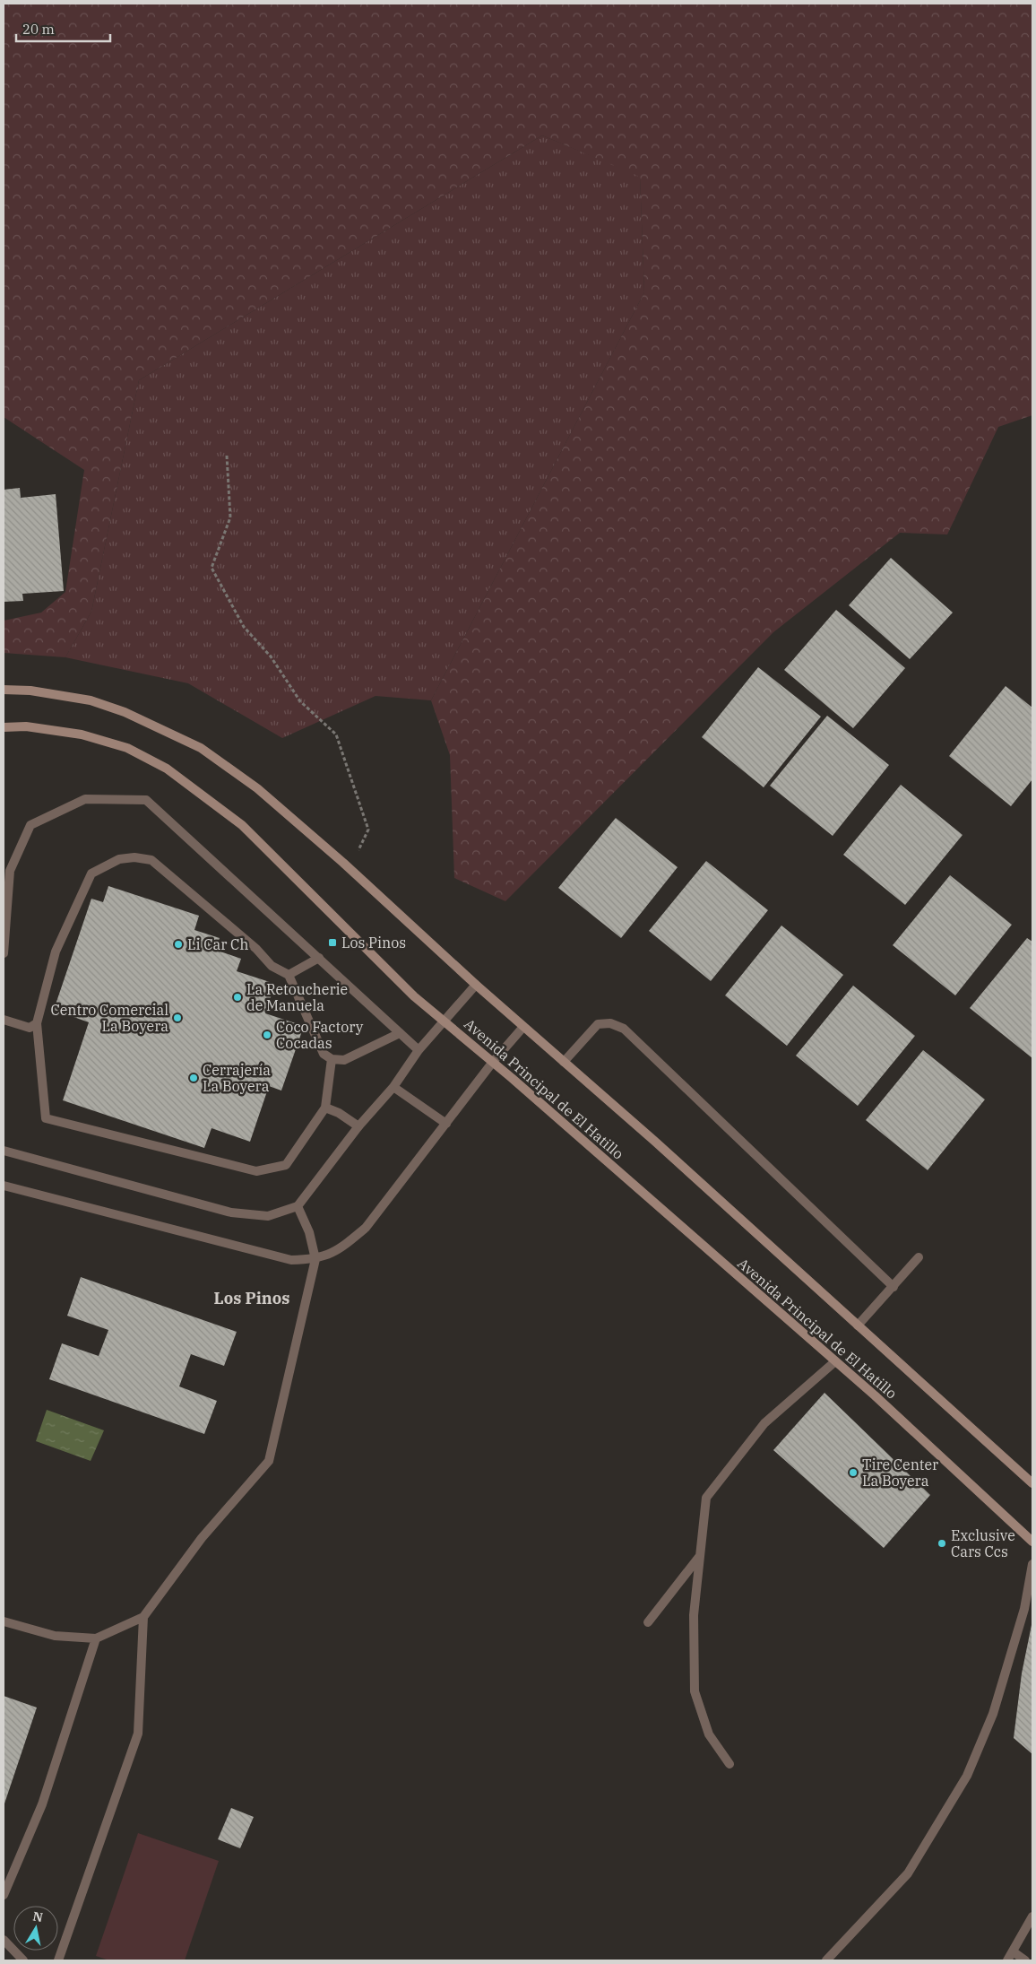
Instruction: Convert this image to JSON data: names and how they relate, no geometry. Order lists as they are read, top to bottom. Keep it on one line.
{"streets":{"main road":["Avenida Principal de El Hatillo"]},"districts":["Los Pinos"],"places":{"transit":["Los Pinos"],"other":["Li Car Ch","La Retoucherie de Manuela","Centro Comercial La Boyera","Coco Factory Cocadas","Cerrajería La Boyera","Tire Center La Boyera","Exclusive Cars Ccs"]},"scale_bar":"20 m","north":"top"}
